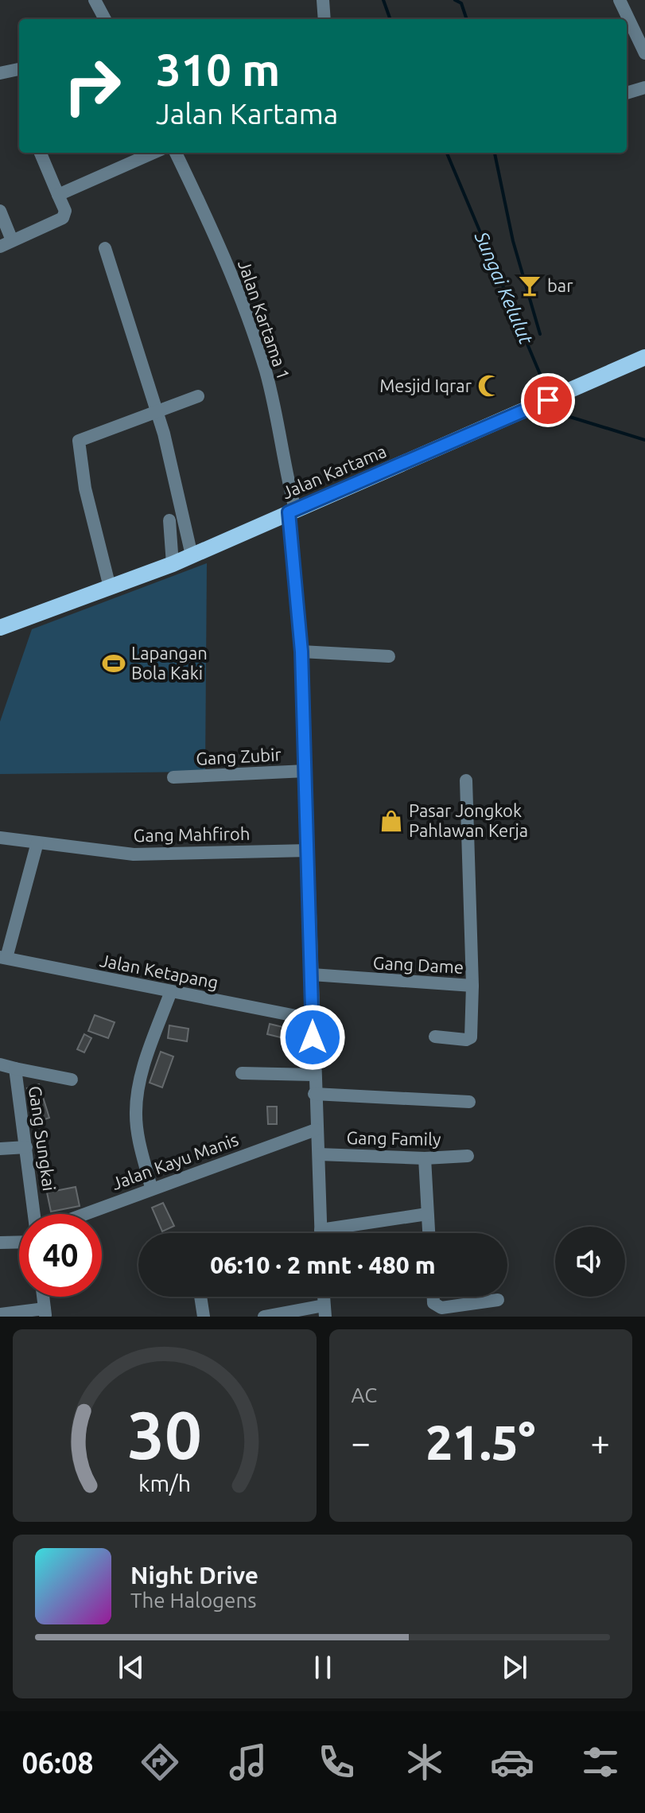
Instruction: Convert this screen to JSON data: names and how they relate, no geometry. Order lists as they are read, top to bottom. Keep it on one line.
{"streets":{"main road":["Jalan Kartama"],"street":["Jalan Kartama 1","Gang Zubir","Gang Mahfiroh","Gang Dame","Jalan Ketapang","Gang Sungkai","Gang Family","Jalan Kayu Manis"]},"crossings":[["Jalan Kartama 1","Jalan Kartama"],["Jalan Kartama 1","Gang Zubir"],["Jalan Kartama 1","Gang Mahfiroh"],["Jalan Kartama 1","Gang Dame"],["Jalan Kartama 1","Jalan Ketapang"],["Jalan Kartama 1","Gang Family"],["Jalan Kartama 1","Jalan Kayu Manis"]],"water":["Sungai Kelulut"],"places":{"bar":["bar"],"mosque":["Mesjid Iqrar"],"sports":["Lapangan Bola Kaki"],"shop":["Pasar Jongkok Pahlawan Kerja"]},"page":{"turn":["310 m","Jalan Kartama"],"limit":"40","trip":"06:10 · 2 mnt · 480 m","tile":"AC","heat":["−","21.5°","+"],"song":["Night Drive","The Halogens"],"tabs":"06:08","gauge":["30","km/h"]}}
